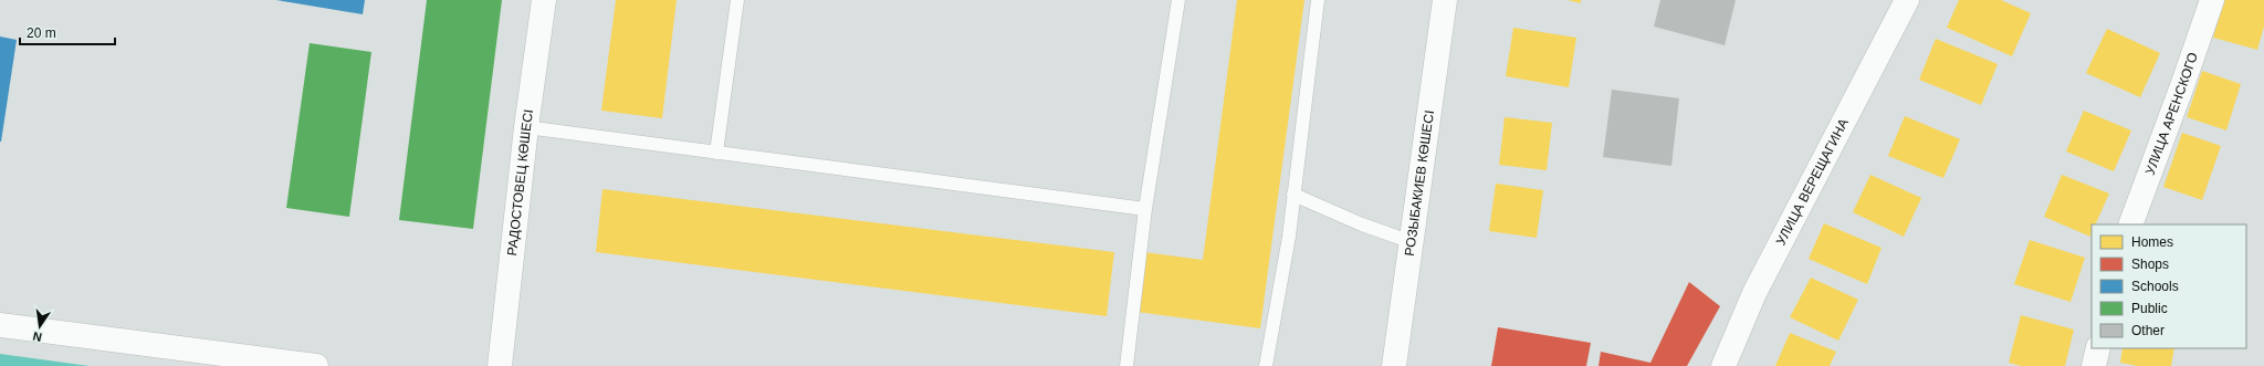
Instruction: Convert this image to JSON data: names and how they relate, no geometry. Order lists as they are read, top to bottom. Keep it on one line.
{"streets":{"street":["УЛИЦА АРЕНСКОГО","УЛИЦА ВЕРЕЩАГИНА","РАДОСТОВЕЦ КӨШЕСІ","РОЗЫБАКИЕВ КӨШЕСІ"]},"legend":["Homes","Shops","Schools","Public","Other"],"scale_bar":"20 m","north":"bottom"}
